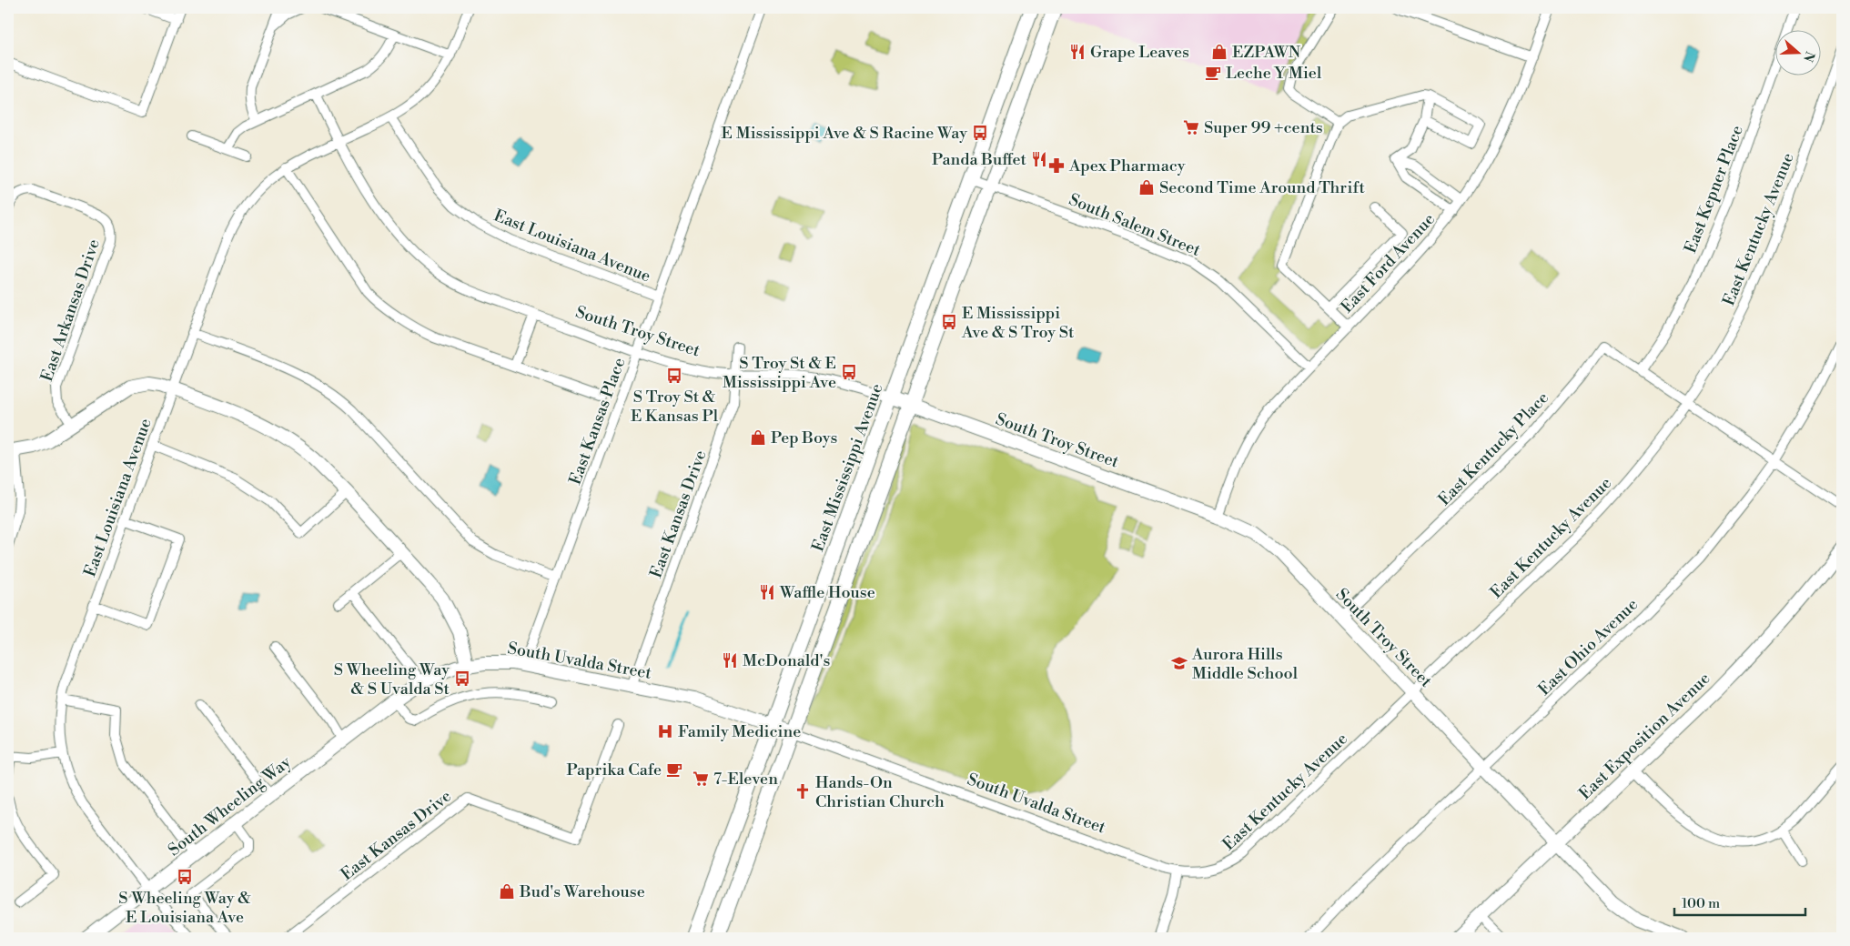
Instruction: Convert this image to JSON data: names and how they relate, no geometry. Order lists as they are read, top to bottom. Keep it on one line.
{"streets":{"main road":["East Mississippi Avenue"],"street":["East Kepner Place","South Salem Street","East Kentucky Avenue","East Louisiana Avenue","East Ford Avenue","East Arkansas Drive","South Troy Street","East Kansas Place","East Kentucky Place","East Kansas Drive","East Ohio Avenue","South Uvalda Street","East Exposition Avenue","South Wheeling Way"]},"crossings":[["East Kepner Place","East Kentucky Place"],["South Salem Street","East Ford Avenue"],["South Salem Street","East Mississippi Avenue"],["East Kentucky Avenue","South Troy Street"],["East Kentucky Avenue","East Kentucky Place"],["East Kentucky Avenue","South Uvalda Street"],["East Louisiana Avenue","South Troy Street"],["East Louisiana Avenue","East Kansas Place"],["East Louisiana Avenue","South Wheeling Way"],["East Ford Avenue","South Troy Street"],["South Troy Street","East Kansas Place"],["South Troy Street","East Kentucky Place"],["South Troy Street","East Mississippi Avenue"],["South Troy Street","East Kansas Drive"],["South Troy Street","East Ohio Avenue"],["South Troy Street","East Exposition Avenue"],["East Kansas Place","South Uvalda Street"],["East Kentucky Place","East Ohio Avenue"],["East Mississippi Avenue","South Uvalda Street"],["East Kansas Drive","South Uvalda Street"],["South Uvalda Street","South Wheeling Way"]],"places":{"restaurant":["Grape Leaves","Panda Buffet","Waffle House","McDonald's"],"shop":["EZPAWN","Second Time Around Thrift","Pep Boys","Bud's Warehouse"],"cafe":["Leche Y Miel","Paprika Cafe"],"supermarket":["Super 99 +cents","7-Eleven"],"bus stop":["E Mississippi Ave & S Racine Way","E Mississippi Ave & S Troy St","S Troy St & E Mississippi Ave","S Troy St & E Kansas Pl","S Wheeling Way & S Uvalda St","S Wheeling Way & E Louisiana Ave"],"pharmacy":["Apex Pharmacy"],"school or university":["Aurora Hills Middle School"],"hospital":["Family Medicine"],"church":["Hands-On Christian Church"]},"scale_bar":"100 m","north":"right"}
